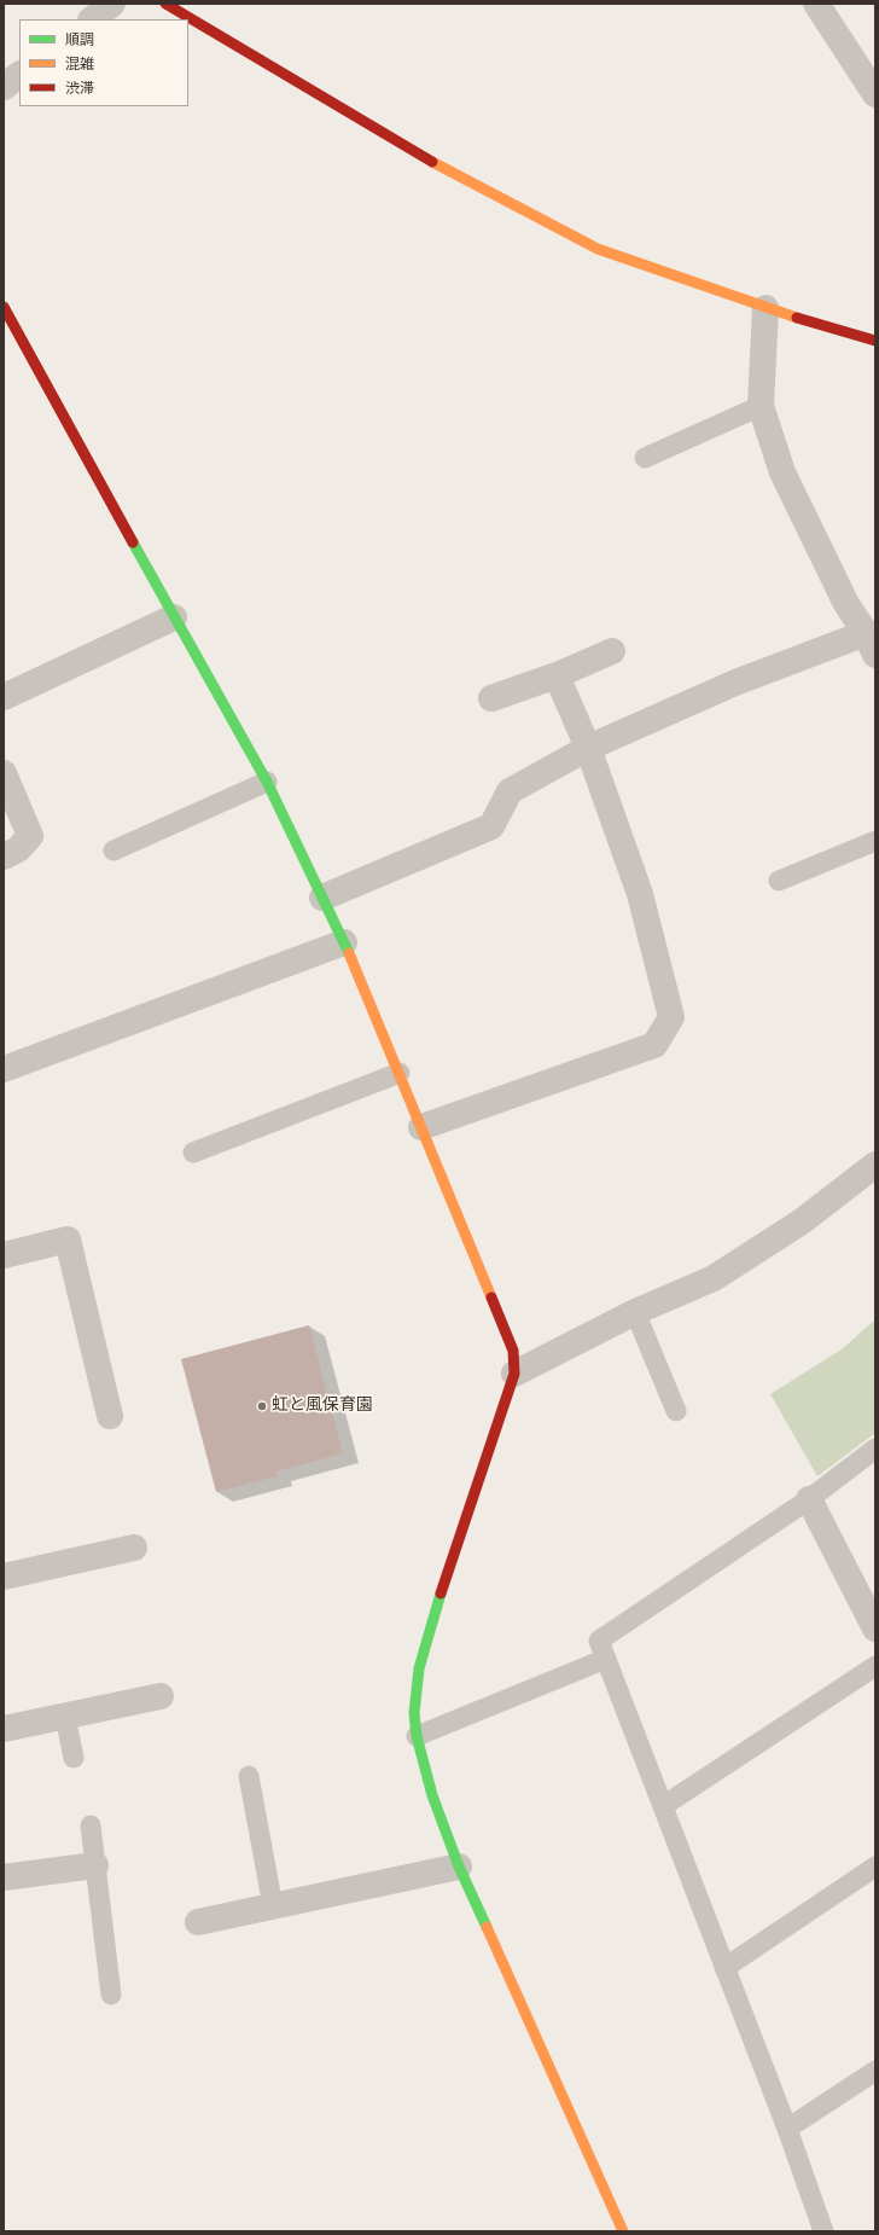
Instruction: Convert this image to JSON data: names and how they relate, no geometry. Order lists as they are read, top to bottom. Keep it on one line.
{"places":["虹と風保育園"],"legend":["順調","混雑","渋滞"]}
